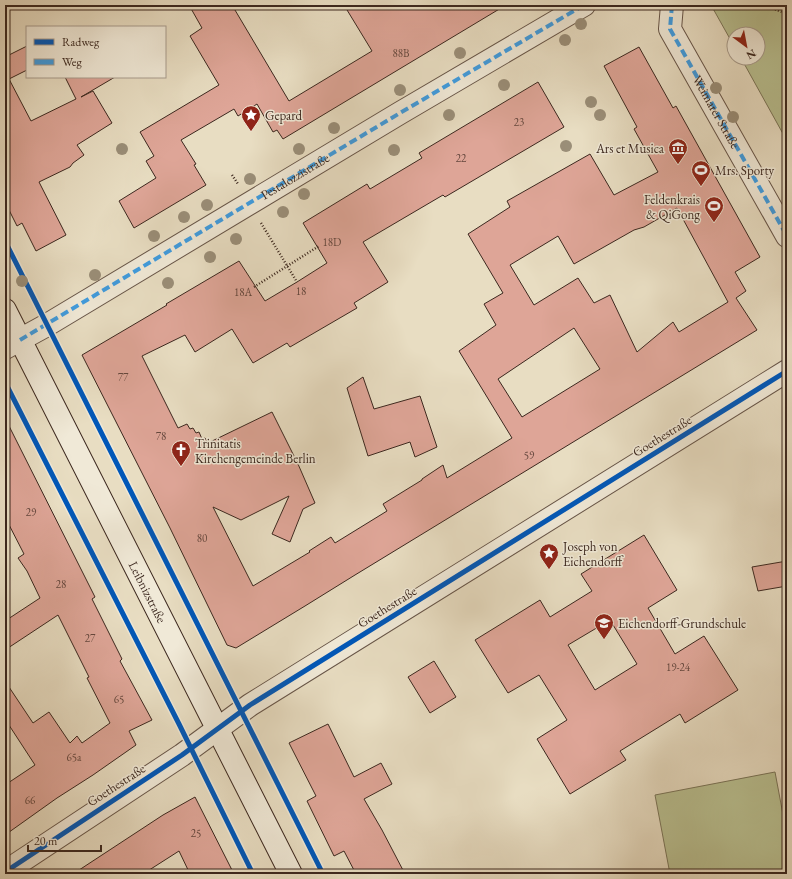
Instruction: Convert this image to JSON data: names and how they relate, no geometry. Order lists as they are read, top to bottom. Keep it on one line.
{"streets":{"street":["Weimarer Straße","Pestalozzistraße","Goethestraße","Leibnizstraße"]},"crossings":[["Pestalozzistraße","Leibnizstraße"],["Goethestraße","Leibnizstraße"]],"places":{"place":["Gepard","Joseph von Eichendorff"],"museum":["Ars et Musica"],"sports":["Mrs. Sporty","Feldenkrais & QiGong"],"church":["Trinitatis Kirchengemeinde Berlin"],"school or university":["Eichendorff-Grundschule"]},"house_numbers":["88B","23","22","18D","18","18A","77","78","59","29","80","28","27","19-24","65","65a","66","25"],"legend":["Radweg","Weg"],"scale_bar":"20 m","north":"bottom right"}
